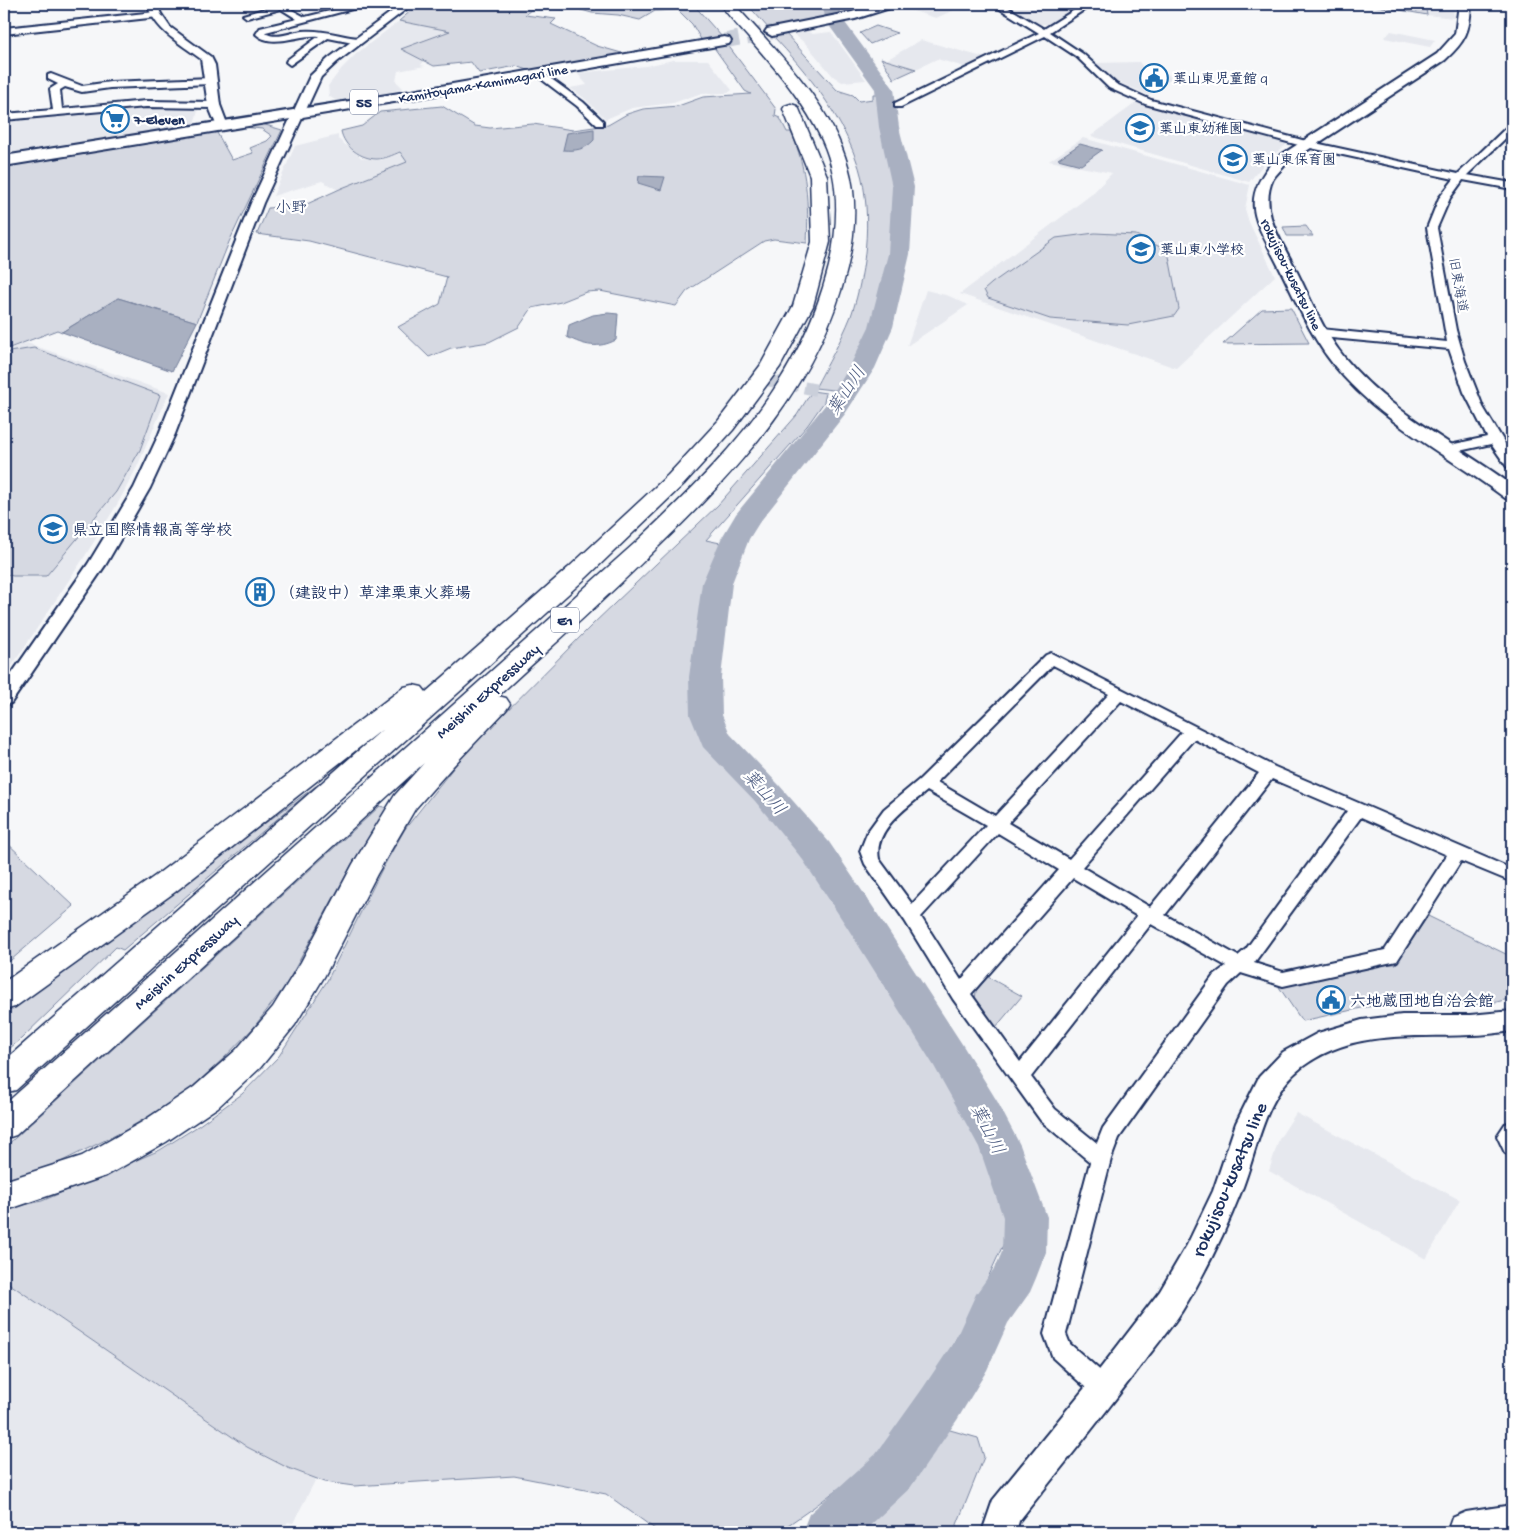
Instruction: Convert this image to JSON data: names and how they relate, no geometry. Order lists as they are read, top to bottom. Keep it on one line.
{"streets":{"highway":["E1","Meishin Expressway"],"main road":["Kamitoyama-Kamimagari line","55","rokujisou-kusatsu line"],"street":["旧東海道"]},"districts":["小野"],"water":["葉山川"],"places":{"public building":["葉山東児童館ｑ","六地蔵団地自治会館"],"supermarket":["7-Eleven"],"school or university":["葉山東幼稚園","葉山東保育園","葉山東小学校","県立国際情報高等学校"],"building":["（建設中）草津栗東火葬場"]}}
